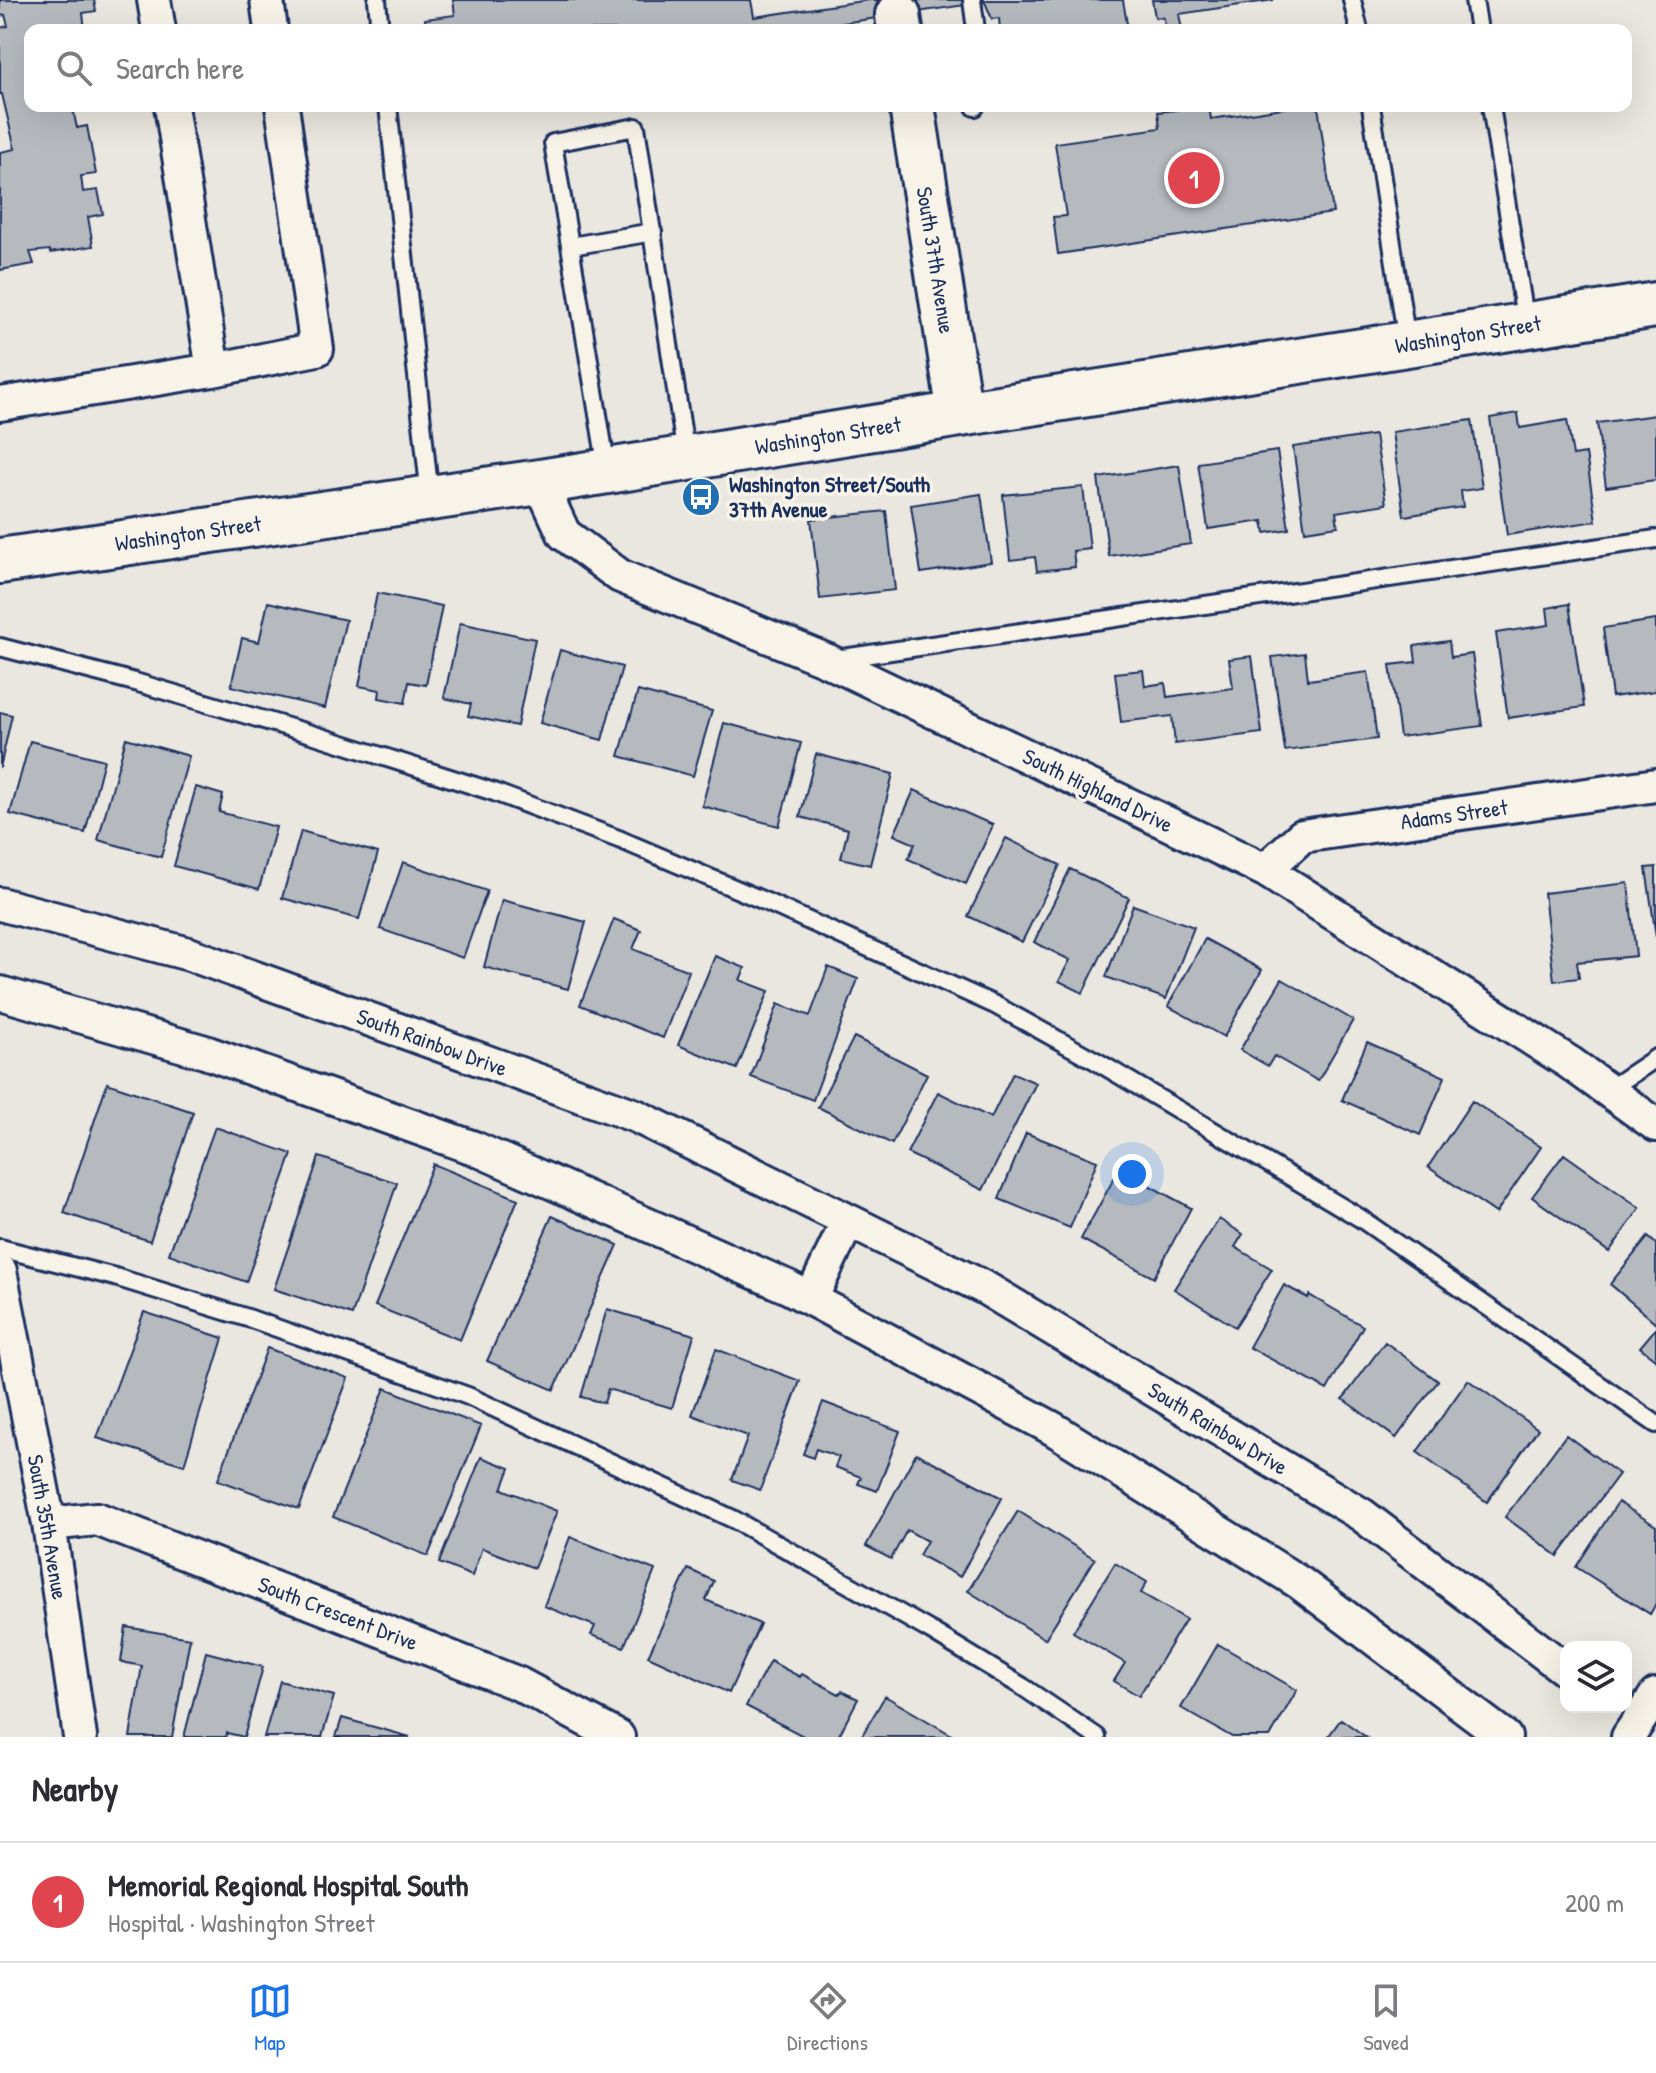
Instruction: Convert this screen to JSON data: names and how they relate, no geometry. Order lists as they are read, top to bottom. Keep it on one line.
{"streets":{"street":["South 37th Avenue","Washington Street","South Highland Drive","Adams Street","South Rainbow Drive","South 35th Avenue","South Crescent Drive"]},"crossings":[["South 37th Avenue","Washington Street"],["Washington Street","South Highland Drive"],["South Highland Drive","Adams Street"],["South 35th Avenue","South Crescent Drive"]],"places":{"bus stop":["Washington Street/South 37th Avenue"]},"page":{"search":"Search here","pins":"1","heading":"Nearby","list":[{"mark":"1","name":"Memorial Regional Hospital South","note":"Hospital · Washington Street","value":"200 m"}],"nav":["Map","Directions","Saved"]}}
